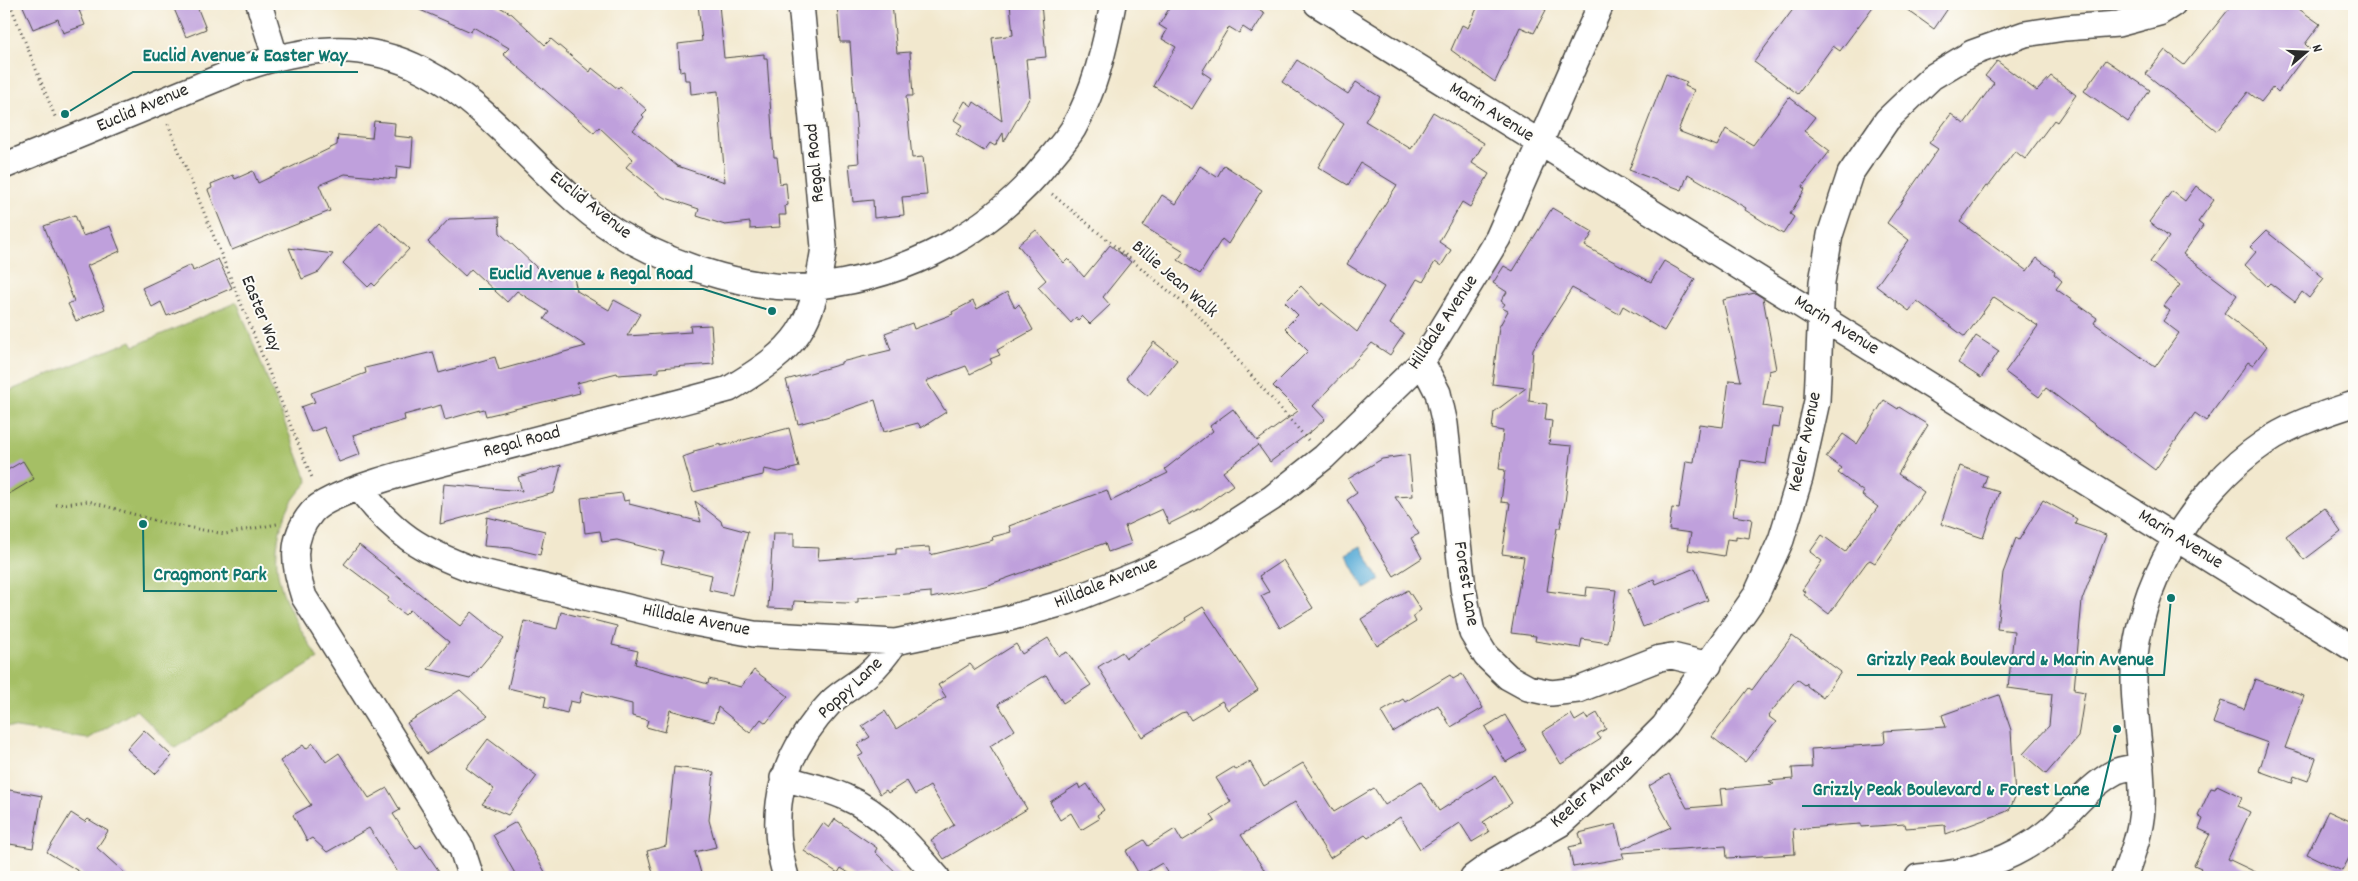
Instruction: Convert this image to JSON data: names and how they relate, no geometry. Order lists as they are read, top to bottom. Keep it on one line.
{"streets":{"street":["Euclid Avenue","Marin Avenue","Regal Road","Hilldale Avenue","Keeler Avenue","Forest Lane","Poppy Lane"],"path":["Billie Jean Walk","Easter Way"]},"crossings":[["Euclid Avenue","Regal Road"],["Euclid Avenue","Billie Jean Walk"],["Marin Avenue","Hilldale Avenue"],["Marin Avenue","Keeler Avenue"],["Regal Road","Easter Way"],["Regal Road","Hilldale Avenue"],["Billie Jean Walk","Hilldale Avenue"],["Hilldale Avenue","Forest Lane"],["Hilldale Avenue","Poppy Lane"],["Keeler Avenue","Forest Lane"]],"places":["Euclid Avenue & Easter Way","Euclid Avenue & Regal Road","Cragmont Park","Grizzly Peak Boulevard & Marin Avenue","Grizzly Peak Boulevard & Forest Lane"],"north":"right"}
